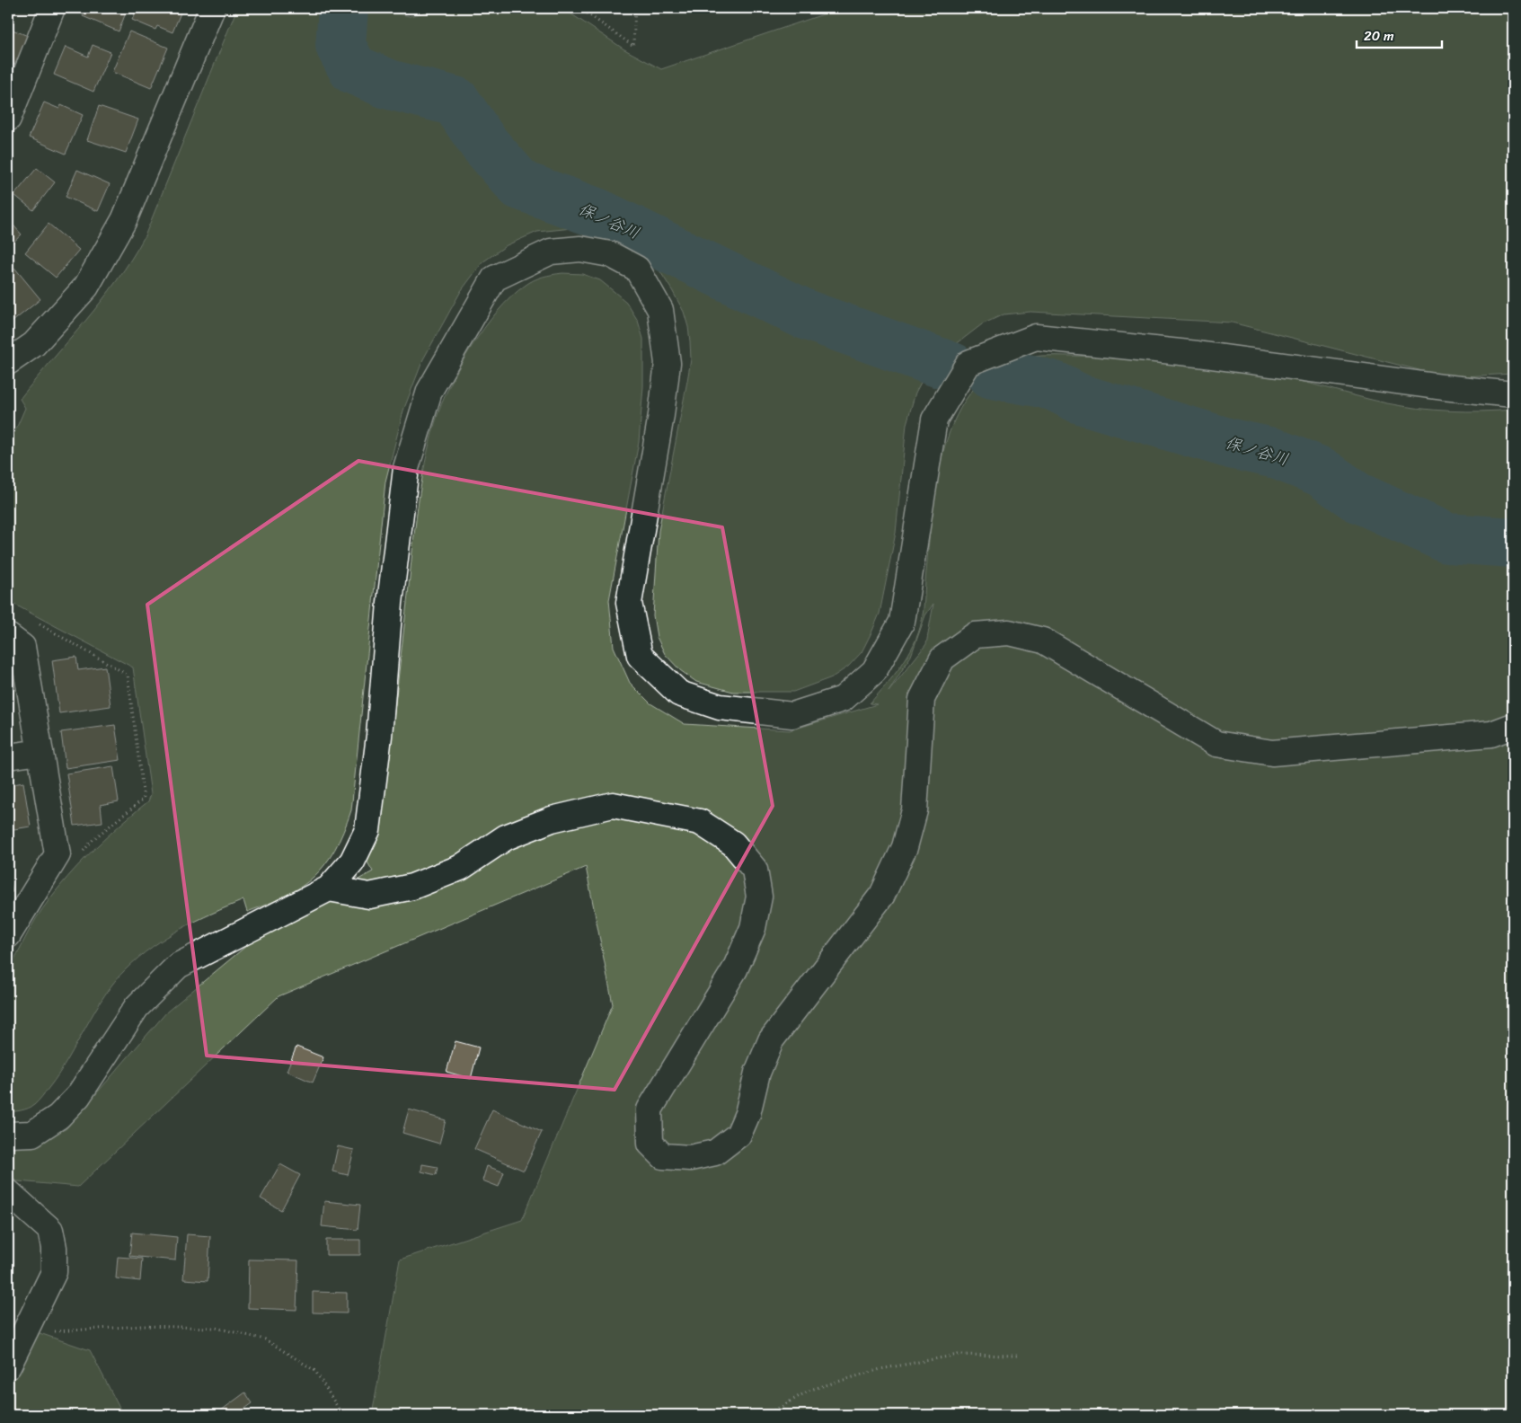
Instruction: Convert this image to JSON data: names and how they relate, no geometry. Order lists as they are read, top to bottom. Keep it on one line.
{"water":["保ノ谷川"],"scale_bar":"20 m"}
